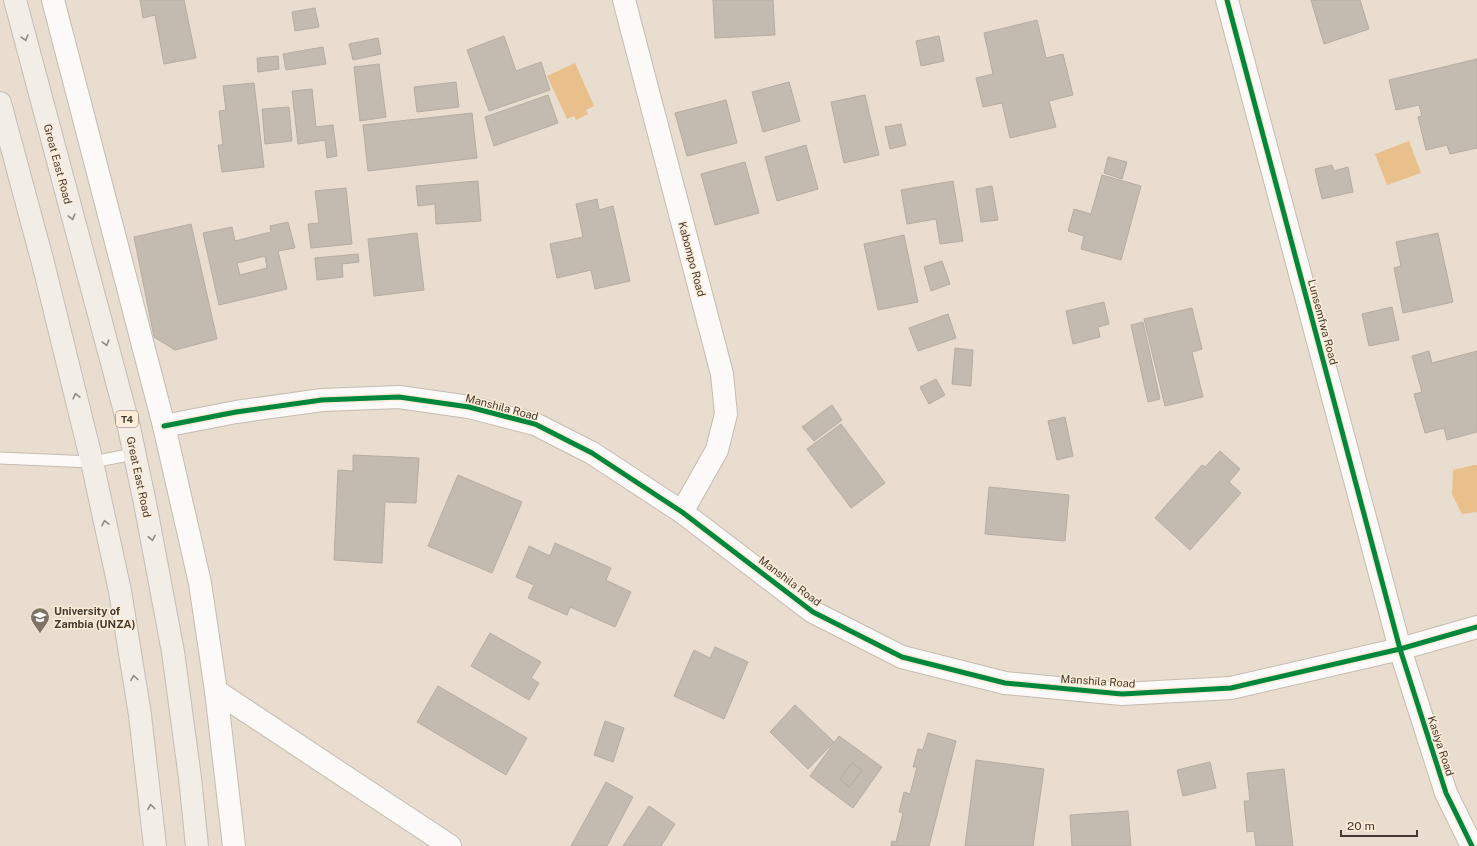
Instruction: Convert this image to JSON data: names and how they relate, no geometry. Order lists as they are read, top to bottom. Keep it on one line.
{"streets":{"main road":["Great East Road","T4"],"street":["Kabompo Road","Lunsemfwa Road","Manshila Road","Kasiya Road"]},"crossings":[["Kabompo Road","Manshila Road"],["Lunsemfwa Road","Manshila Road"],["Lunsemfwa Road","Kasiya Road"],["Manshila Road","Kasiya Road"]],"places":{"school or university":["University of Zambia (UNZA)"]},"scale_bar":"20 m"}
